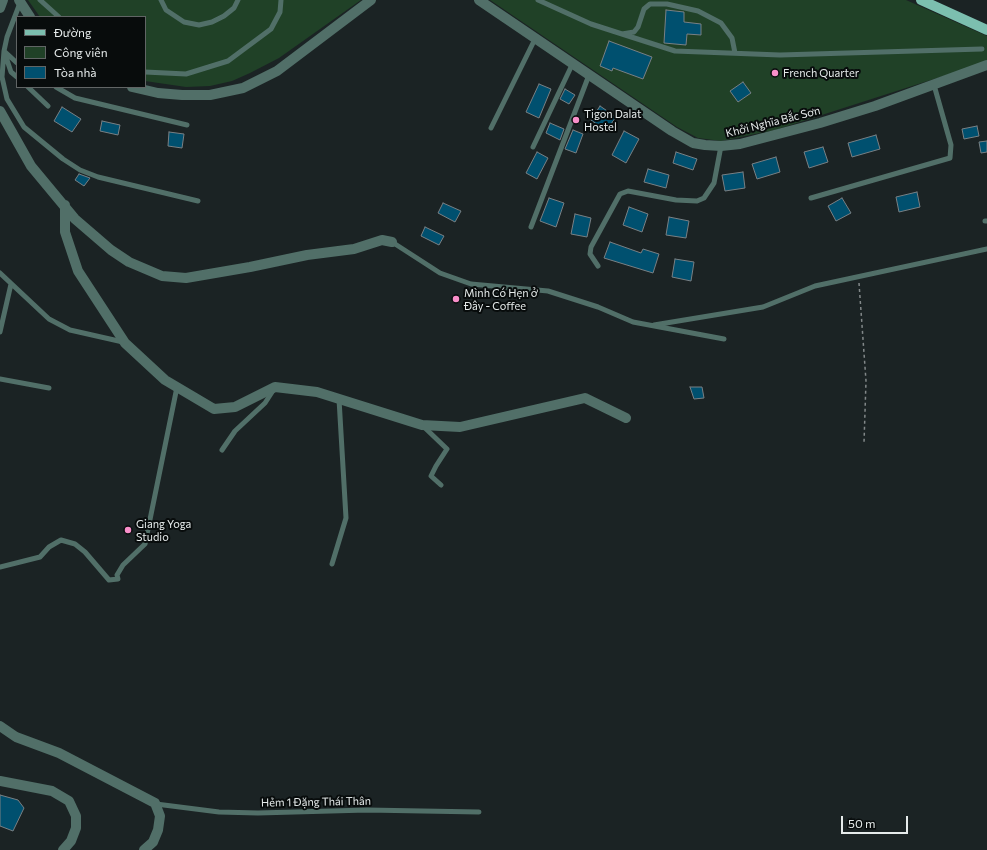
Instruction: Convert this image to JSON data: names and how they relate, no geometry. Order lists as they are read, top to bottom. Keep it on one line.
{"streets":{"street":["Khởi Nghĩa Bắc Sơn"],"lane":["Hẻm 1 Đặng Thái Thân"]},"places":["French Quarter","Tigon Dalat Hostel","Mình Có Hẹn ở Đây - Coffee","Giang Yoga Studio"],"legend":["Đường","Công viên","Tòa nhà"],"scale_bar":"50 m"}
